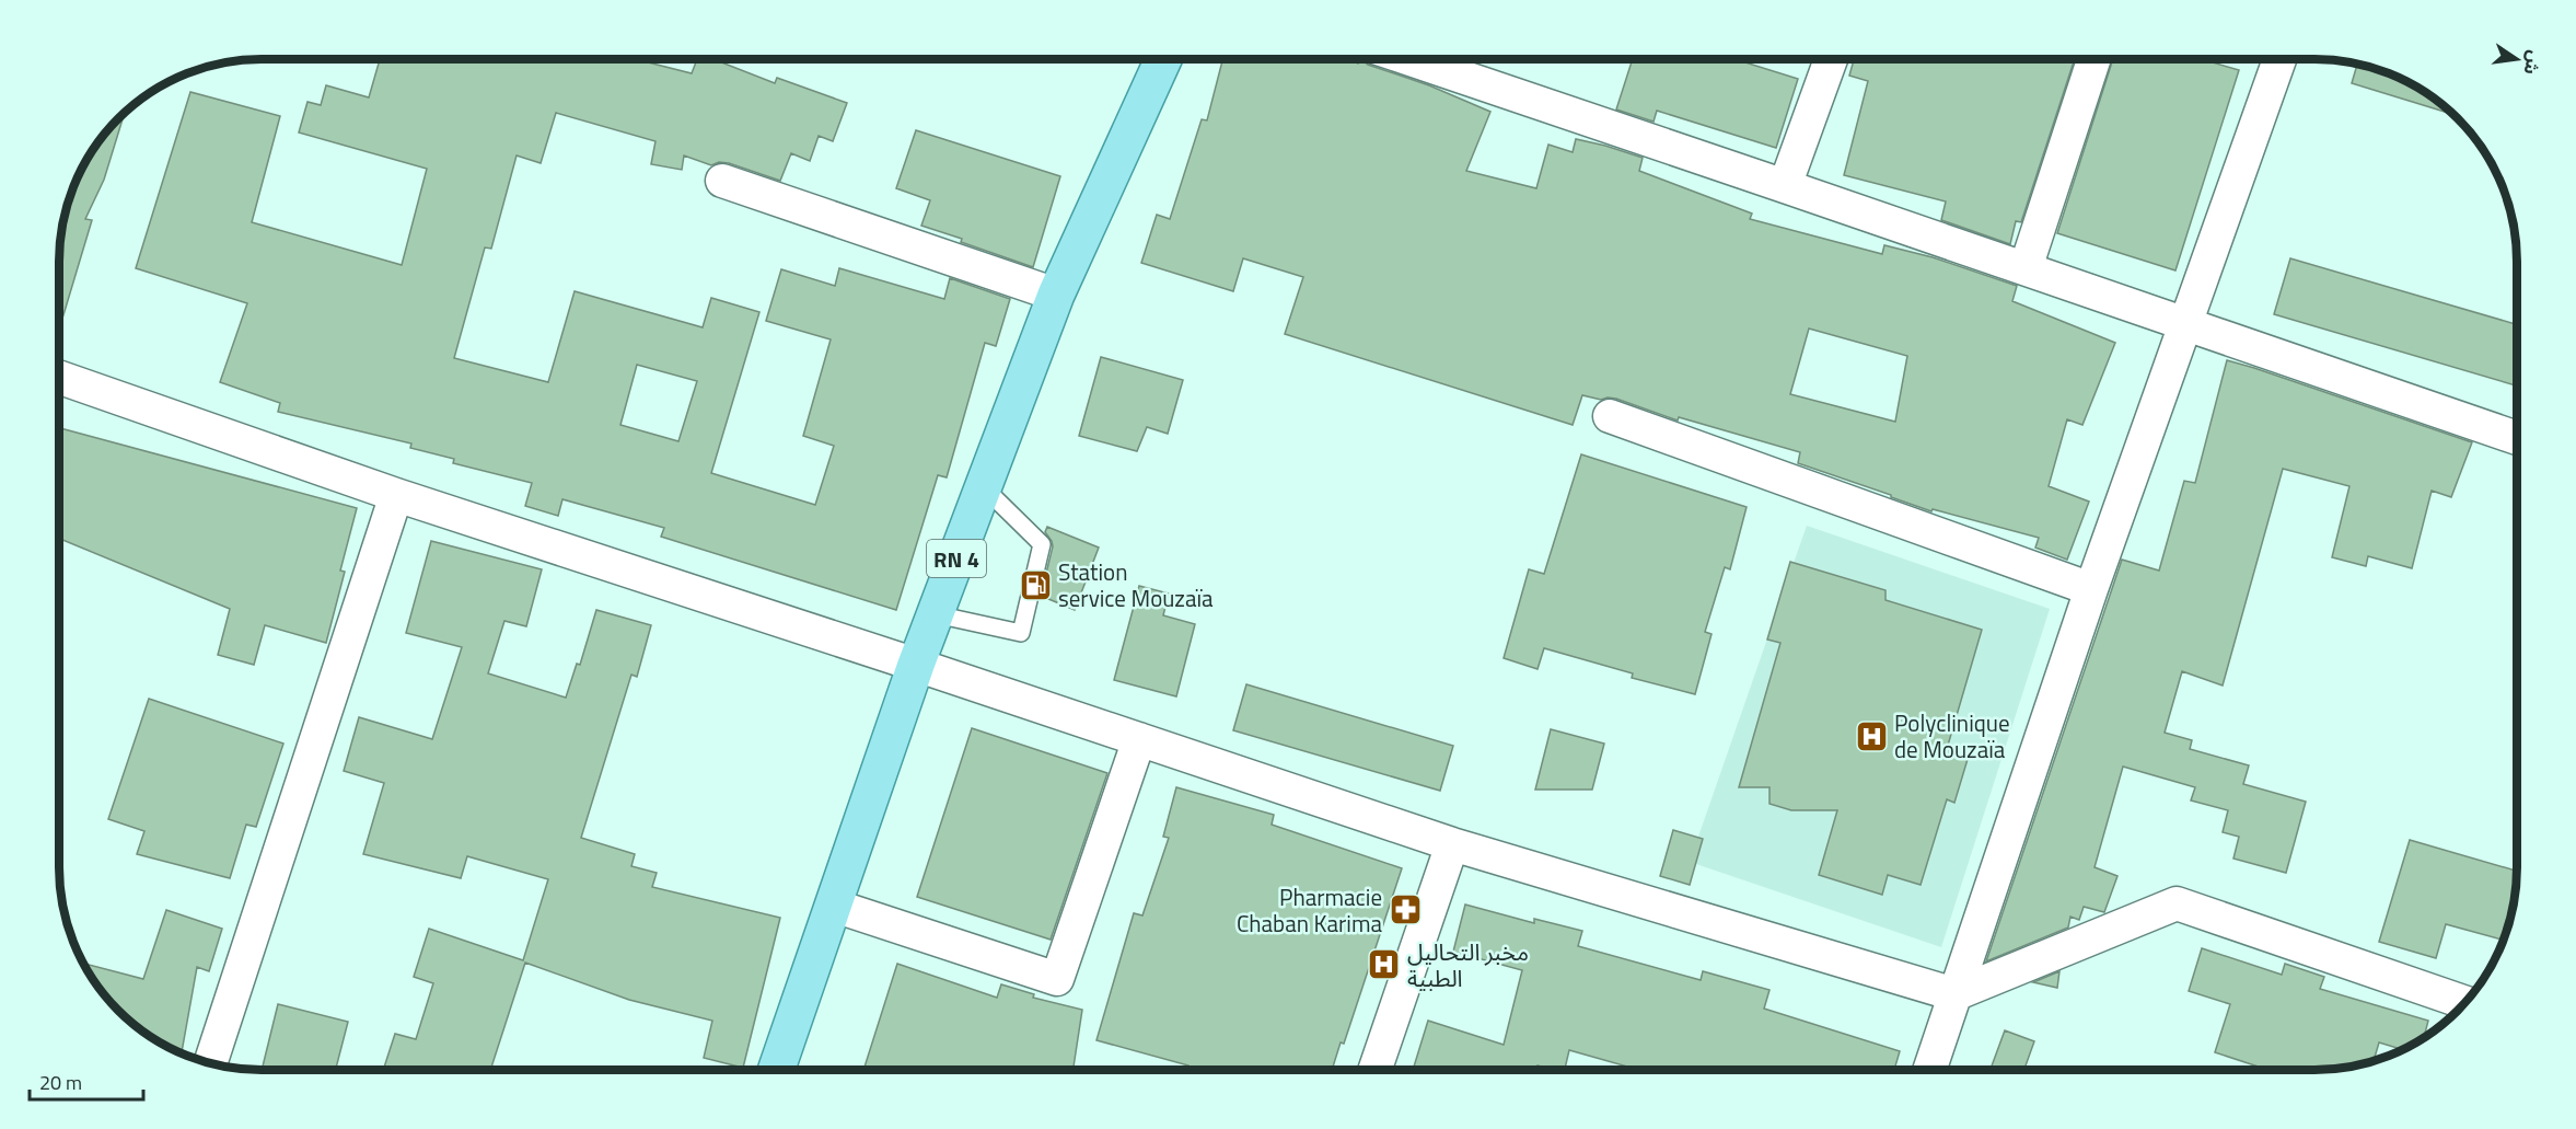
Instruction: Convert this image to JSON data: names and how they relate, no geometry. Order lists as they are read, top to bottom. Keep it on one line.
{"streets":{"main road":["RN 4"]},"places":{"fuel station":["Station service Mouzaïa"],"hospital":["Polyclinique de Mouzaïa","مخبر التحاليل الطبية"],"pharmacy":["Pharmacie Chaban Karima"]},"scale_bar":"20 m","north":"right"}
